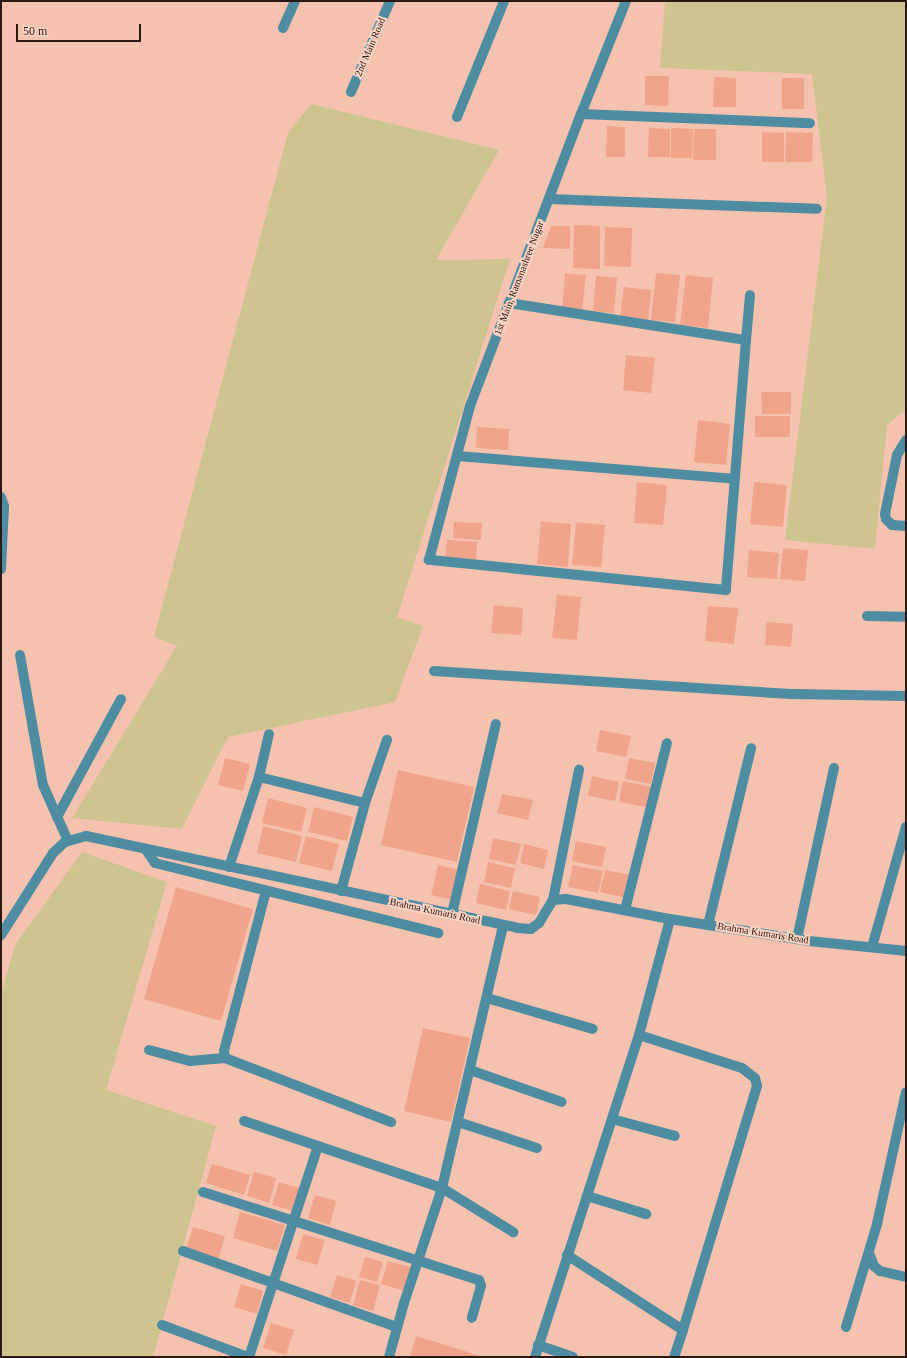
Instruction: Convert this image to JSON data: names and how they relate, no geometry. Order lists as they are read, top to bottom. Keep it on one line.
{"streets":{"street":["2nd Main Road","1st Main, Ramanashree Nagar","Brahma Kumaris Road"]},"scale_bar":"50 m"}
